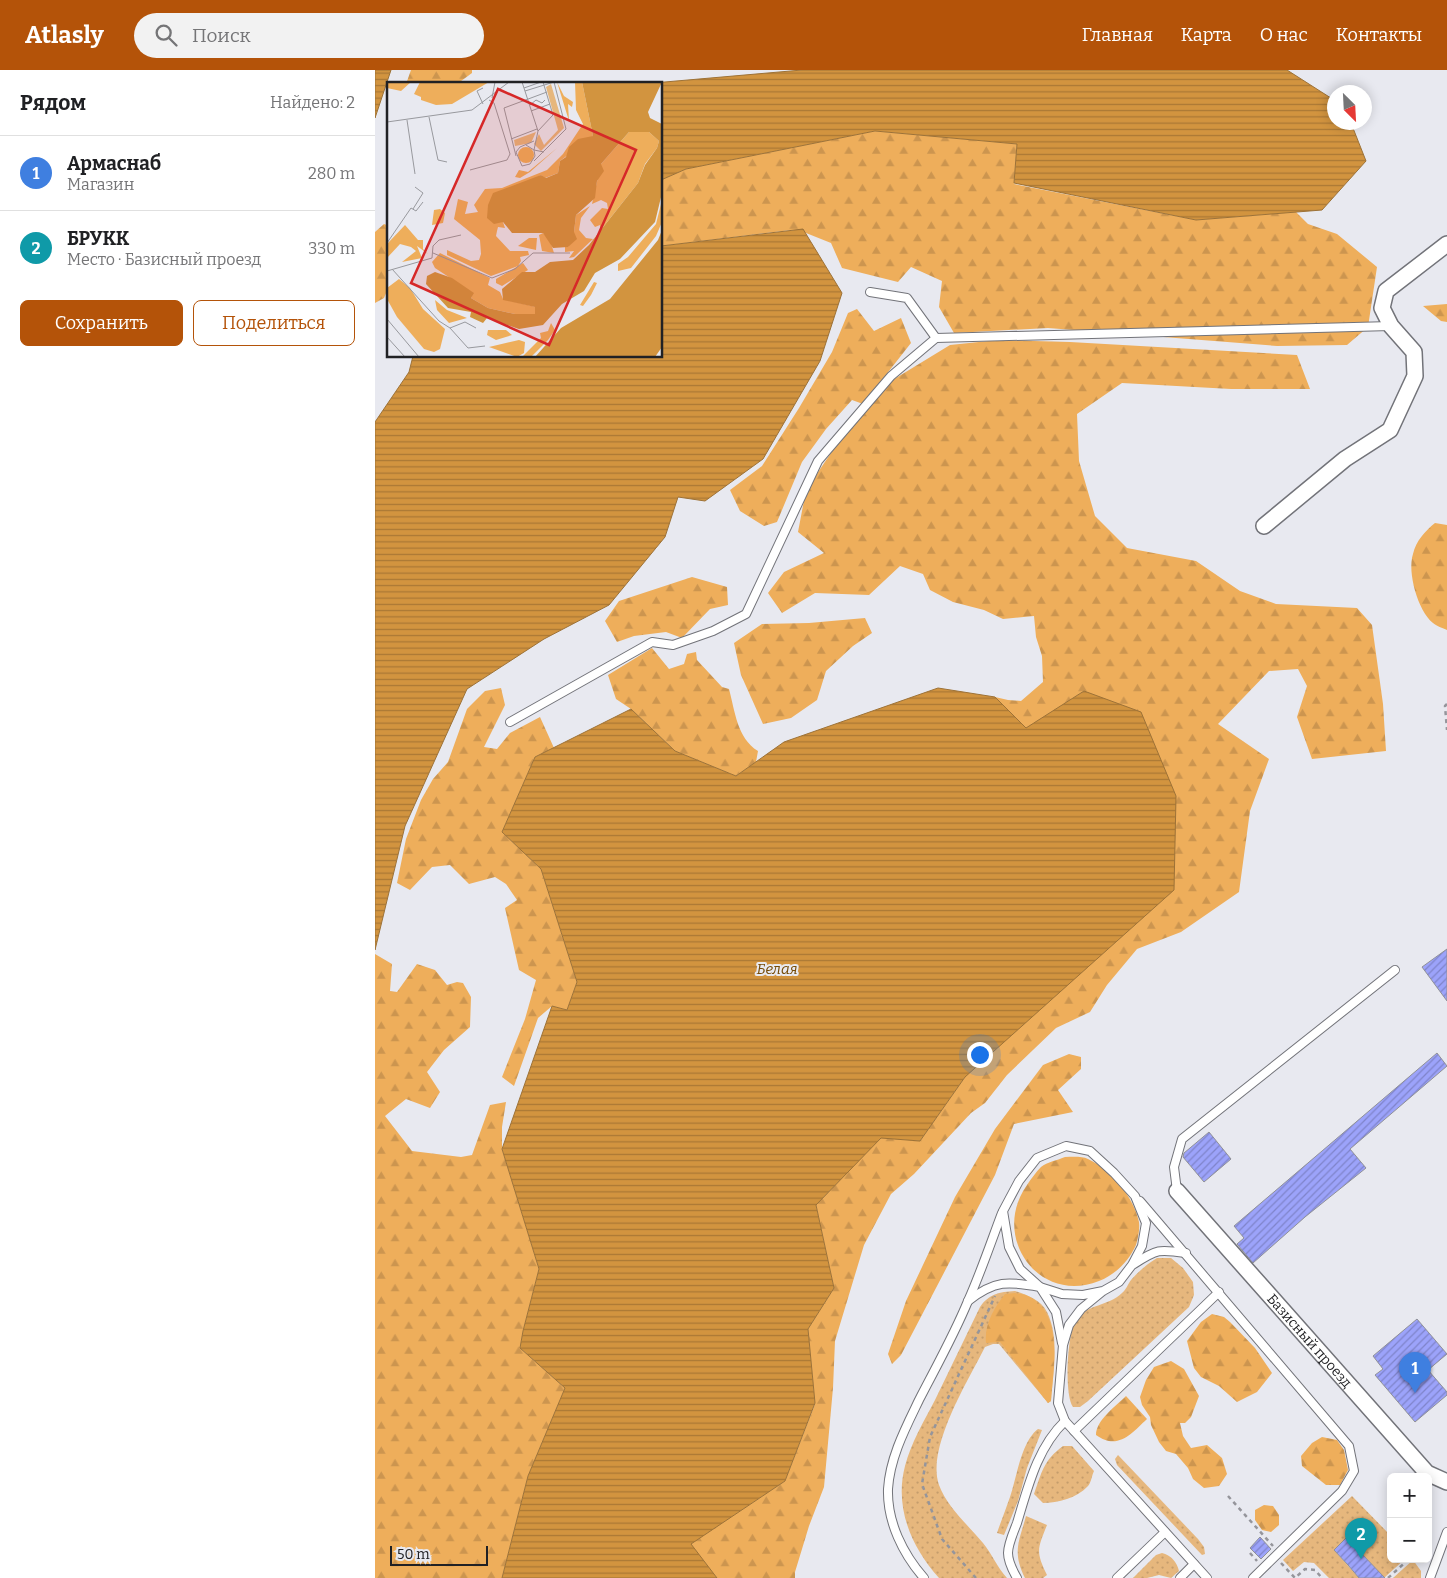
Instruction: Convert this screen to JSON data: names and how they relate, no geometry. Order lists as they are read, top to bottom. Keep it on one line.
{"streets":{"street":["Базисный проезд"]},"water":["Белая"],"scale_bar":"50 m","north":"bottom right","page":{"header":"Atlasly","search":"Поиск","nav":["Главная","Карта","О нас","Контакты"],"heading":["Рядом","Найдено: 2"],"list":[{"mark":"1","name":"Армаснаб","note":"Магазин","value":"280 m"},{"mark":"2","name":"БРУКК","note":"Место · Базисный проезд","value":"330 m"}],"buttons":["Сохранить","Поделиться"],"pins":["1","2"],"map_buttons":["+","−"],"scale":"50 m"}}
